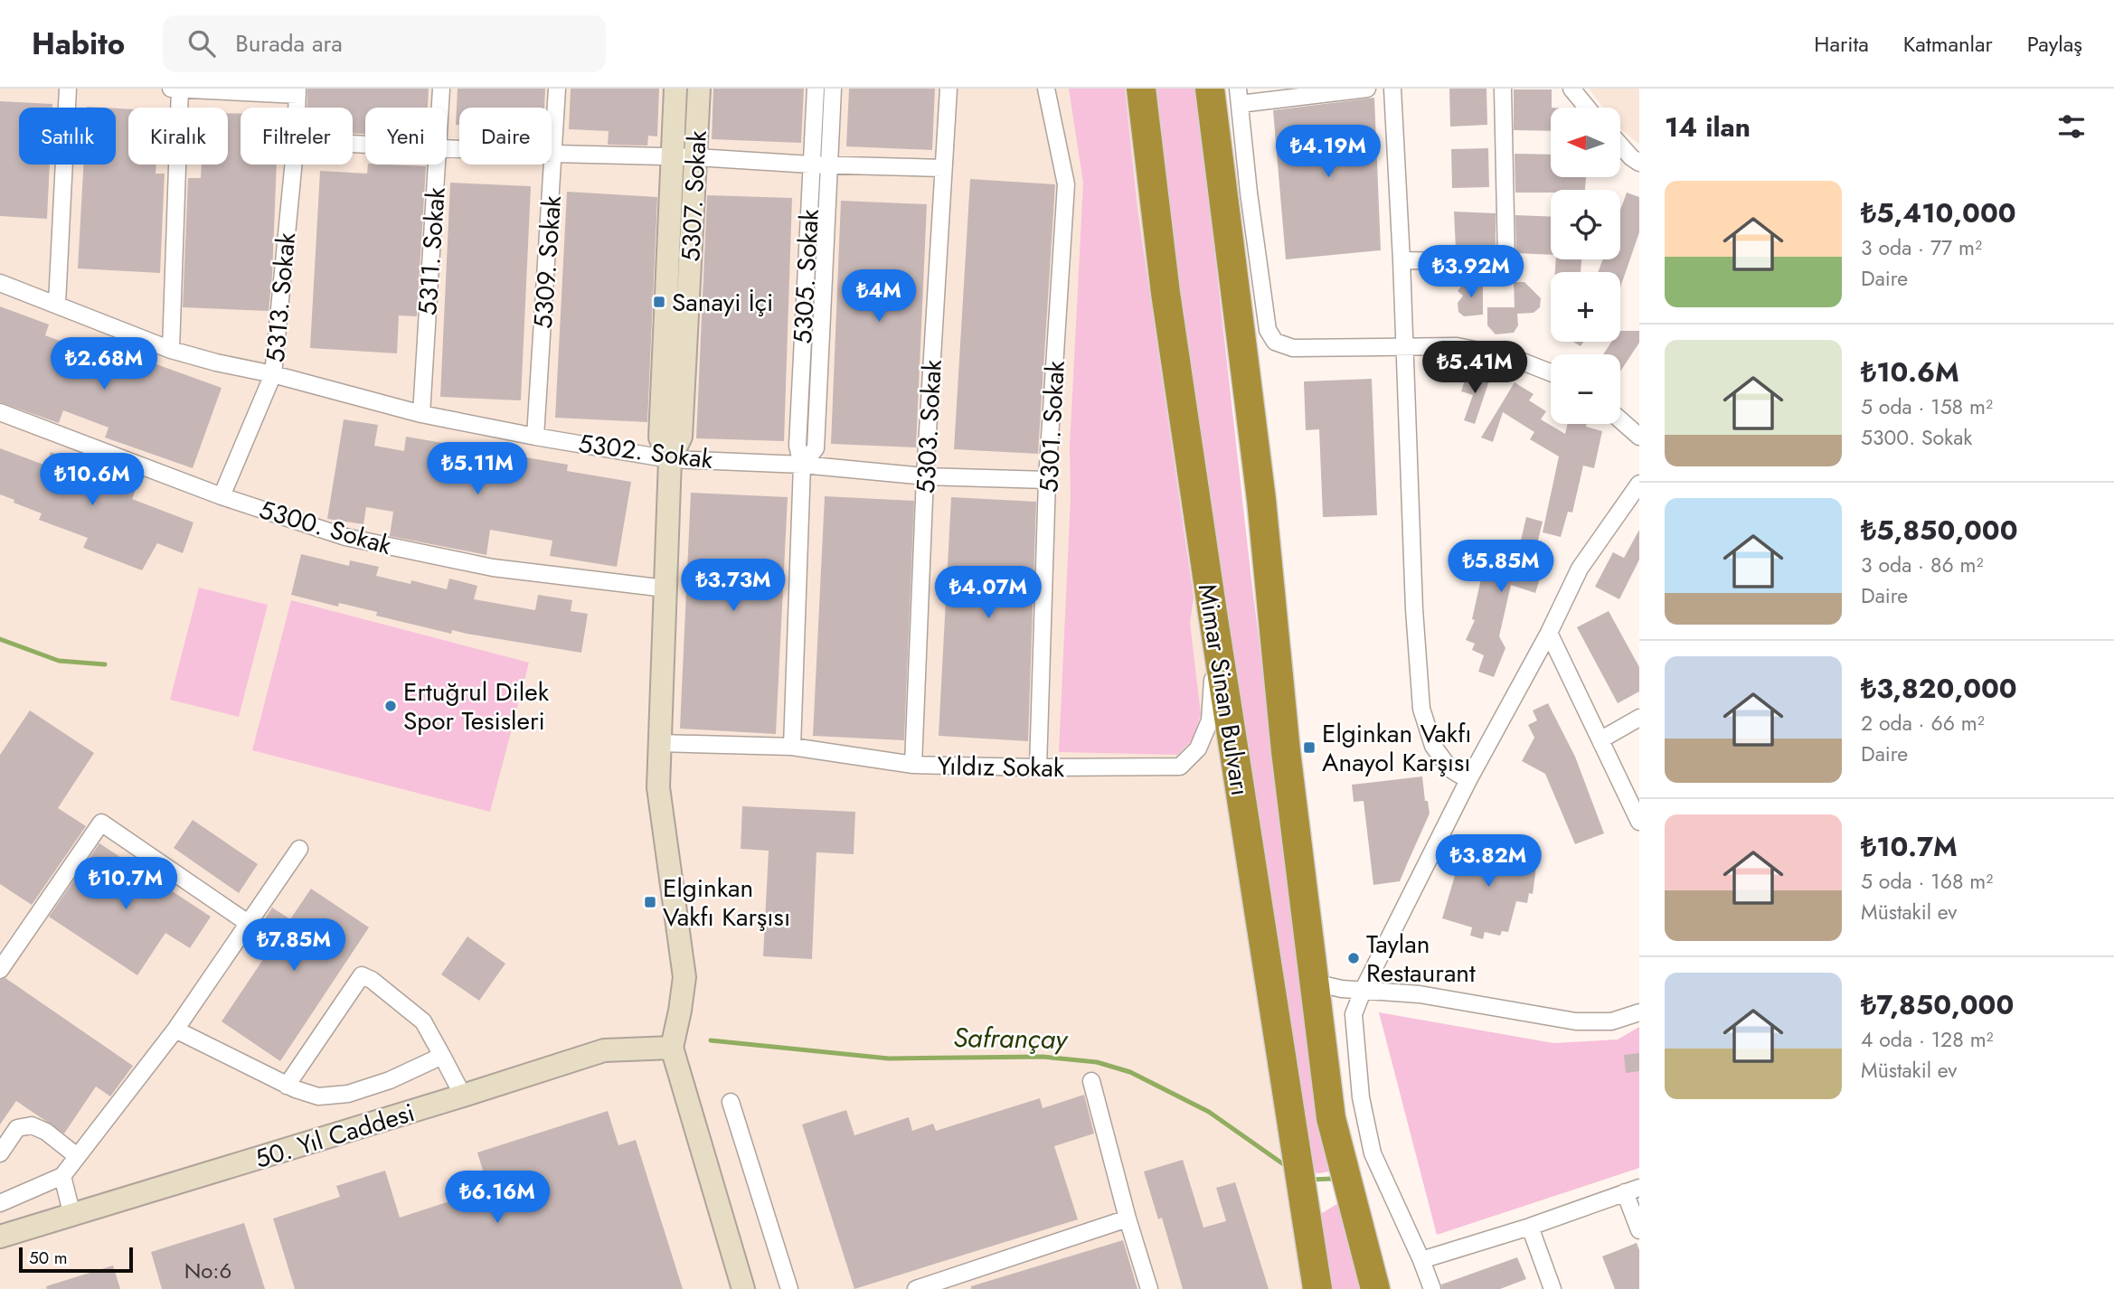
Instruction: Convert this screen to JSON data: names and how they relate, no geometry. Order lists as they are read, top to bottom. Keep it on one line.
{"streets":{"highway":["Mimar Sinan Bulvarı"],"street":["5307. Sokak","5311. Sokak","5309. Sokak","5305. Sokak","5313. Sokak","5303. Sokak","5301. Sokak","5302. Sokak","5300. Sokak","Yıldız Sokak","50. Yıl Caddesi"]},"crossings":[["5307. Sokak","5302. Sokak"],["5311. Sokak","5302. Sokak"],["5309. Sokak","5302. Sokak"],["5305. Sokak","5302. Sokak"],["5305. Sokak","Yıldız Sokak"],["5313. Sokak","5302. Sokak"],["5313. Sokak","5300. Sokak"],["5303. Sokak","5302. Sokak"],["5303. Sokak","Yıldız Sokak"],["5301. Sokak","5302. Sokak"],["5301. Sokak","Yıldız Sokak"],["Mimar Sinan Bulvarı","Yıldız Sokak"]],"water":["Safrançay"],"places":{"transit":["Sanayi İçi","Elginkan Vakfı Anayol Karşısı","Elginkan Vakfı Karşısı"],"other":["Ertuğrul Dilek Spor Tesisleri","Taylan Restaurant"]},"house_numbers":["No:6"],"scale_bar":"50 m","north":"left","page":{"header":"Habito","search":"Burada ara","nav":["Harita","Katmanlar","Paylaş"],"heading":"14 ilan","map_buttons":["+","−"],"chip":["Satılık","Kiralık","Filtreler","Yeni","Daire"],"price":["₺4.19M","₺3.92M","₺4M","₺2.68M","₺5.41M","₺5.11M","₺10.6M","₺5.85M","₺3.73M","₺4.07M","₺3.82M","₺10.7M","₺7.85M","₺6.16M"],"list":[{"name":"₺5,410,000","note":"3 oda · 77 m² · Daire"},{"name":"₺10.6M","note":"5 oda · 158 m² · 5300. Sokak"},{"name":"₺5,850,000","note":"3 oda · 86 m² · Daire"},{"name":"₺3,820,000","note":"2 oda · 66 m² · Daire"},{"name":"₺10.7M","note":"5 oda · 168 m² · Müstakil ev"},{"name":"₺7,850,000","note":"4 oda · 128 m² · Müstakil ev"}],"scale":"50 m"}}
